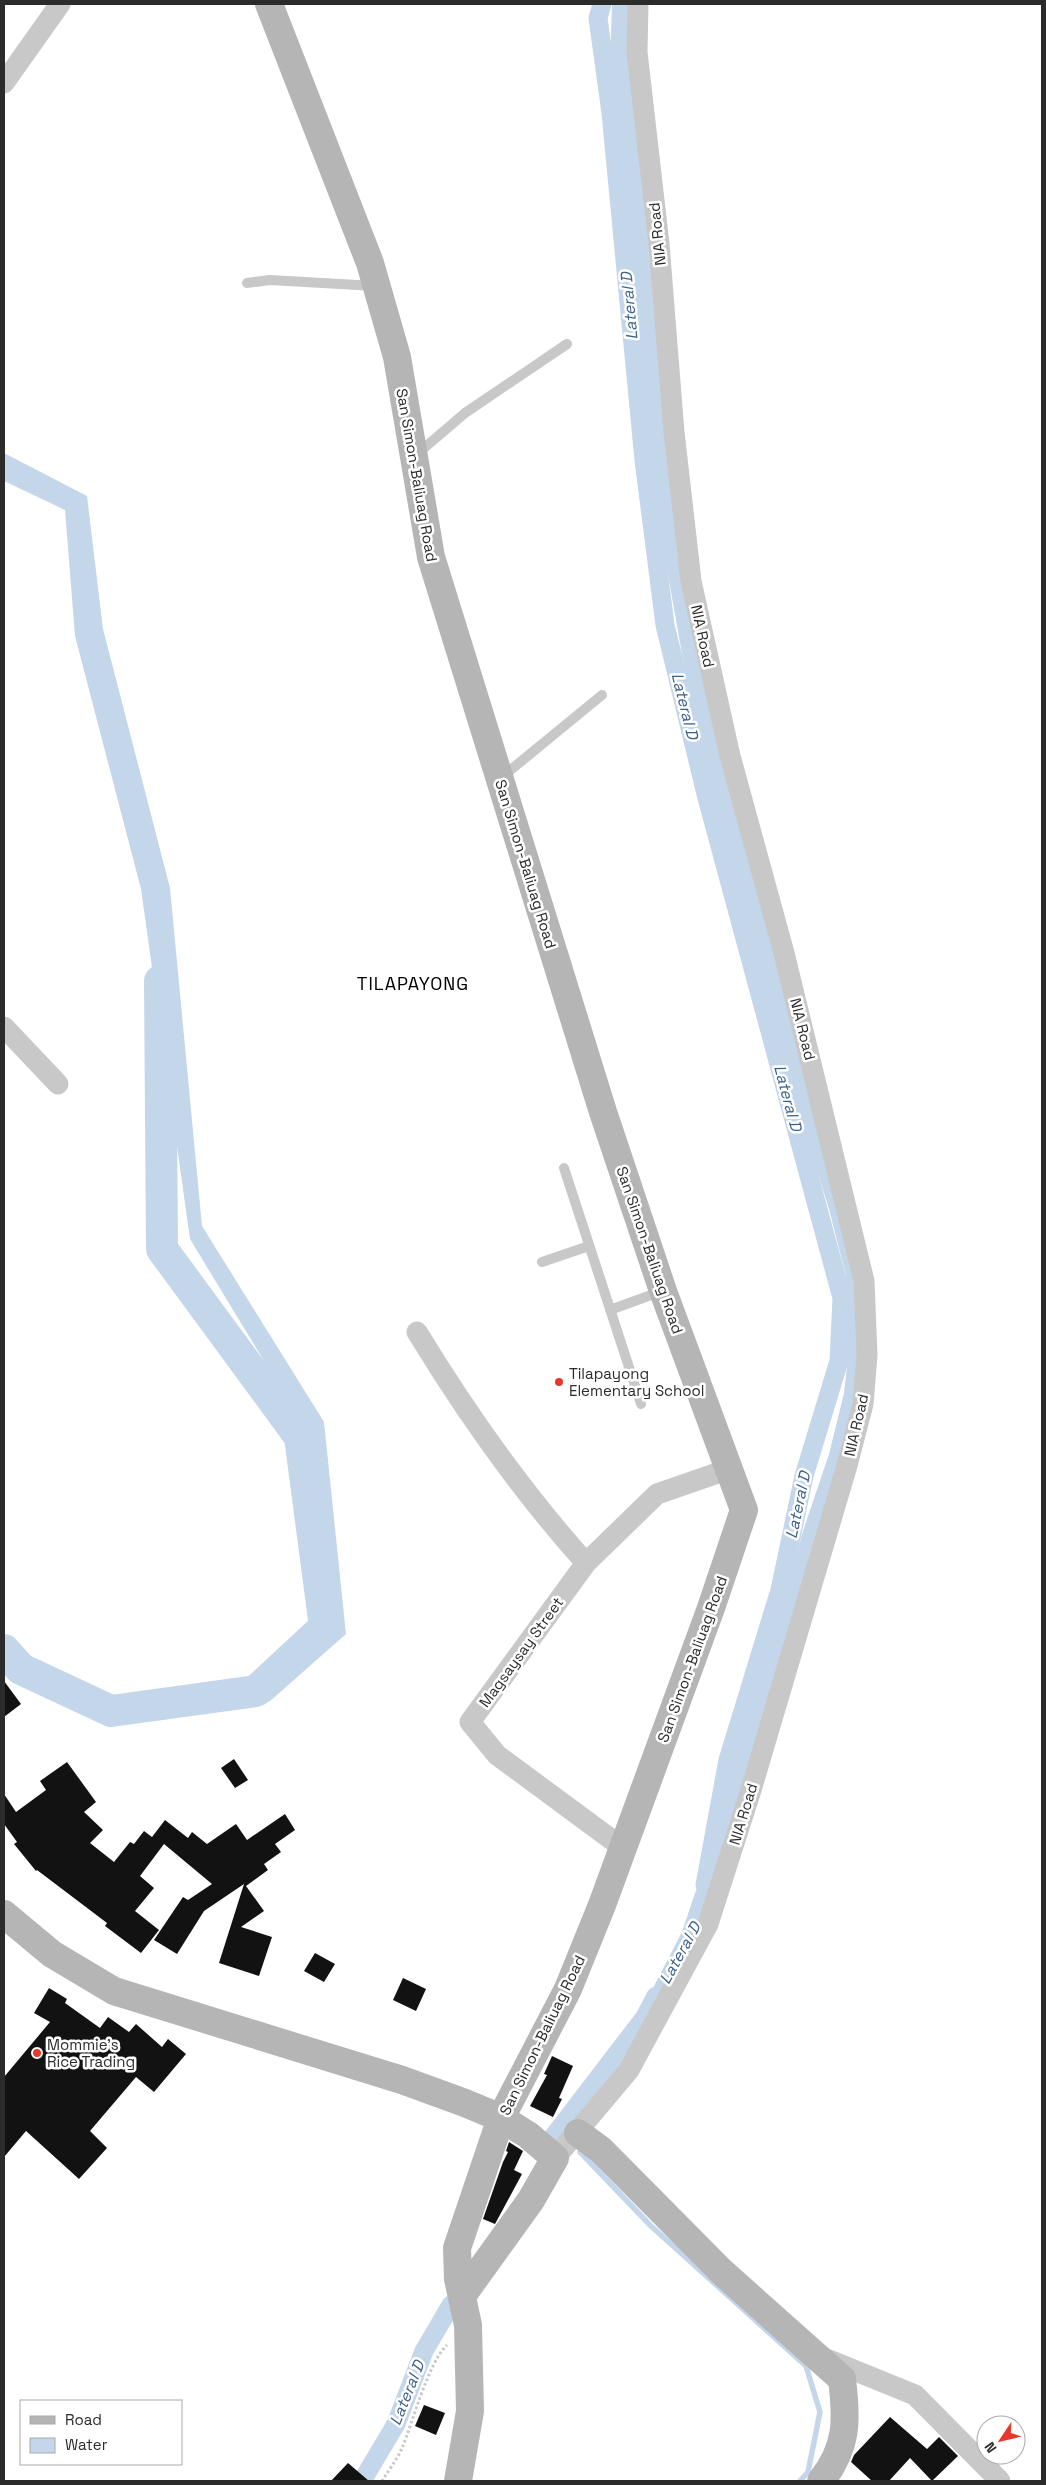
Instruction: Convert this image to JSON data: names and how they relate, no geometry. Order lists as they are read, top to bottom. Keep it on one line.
{"streets":{"main road":["San Simon-Baliuag Road"],"street":["NIA Road","Magsaysay Street"]},"crossings":[["San Simon-Baliuag Road","Magsaysay Street"]],"districts":["TILAPAYONG"],"water":["Lateral D"],"places":["Tilapayong Elementary School","Mommie's Rice Trading"],"legend":["Road","Water"],"north":"bottom left"}
